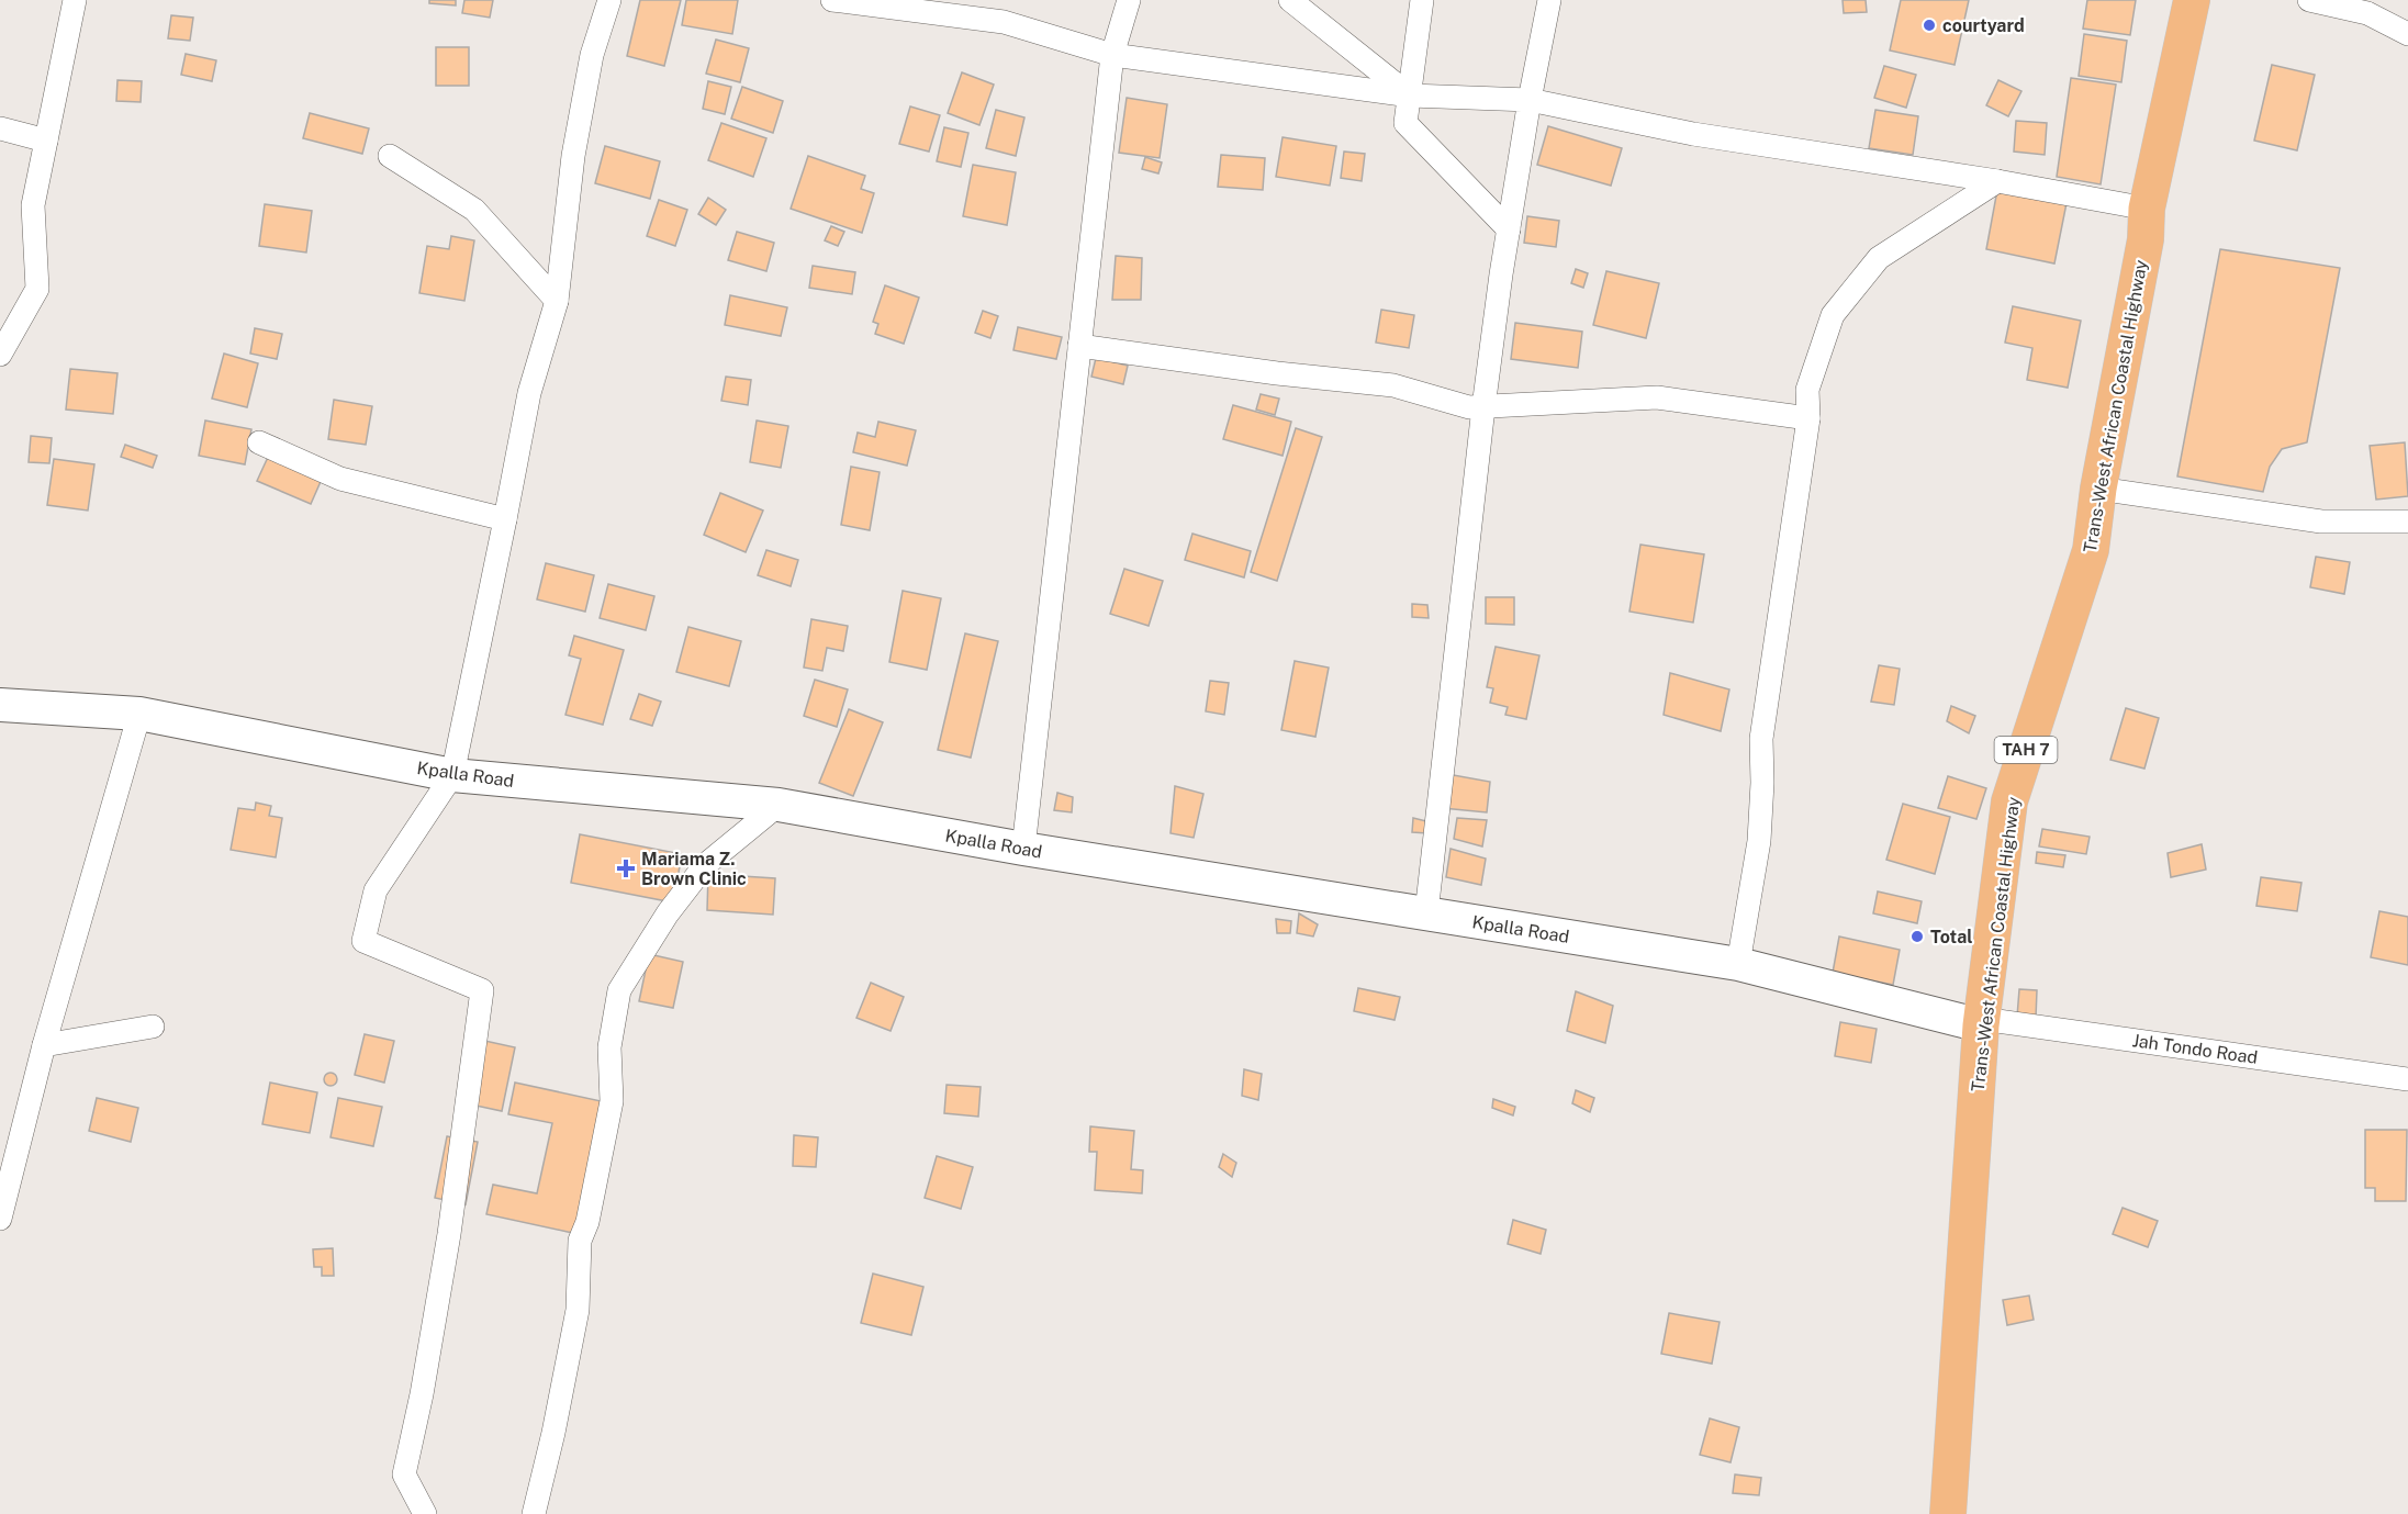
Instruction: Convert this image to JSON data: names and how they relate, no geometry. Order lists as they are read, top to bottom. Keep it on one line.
{"streets":{"highway":["Trans-West African Coastal Highway","TAH 7"],"street":["Kpalla Road","Jah Tondo Road"]},"crossings":[["Trans-West African Coastal Highway","Kpalla Road"],["Trans-West African Coastal Highway","Jah Tondo Road"],["Kpalla Road","Jah Tondo Road"]],"places":{"other":["courtyard","Total"],"health":["Mariama Z. Brown Clinic"]}}
